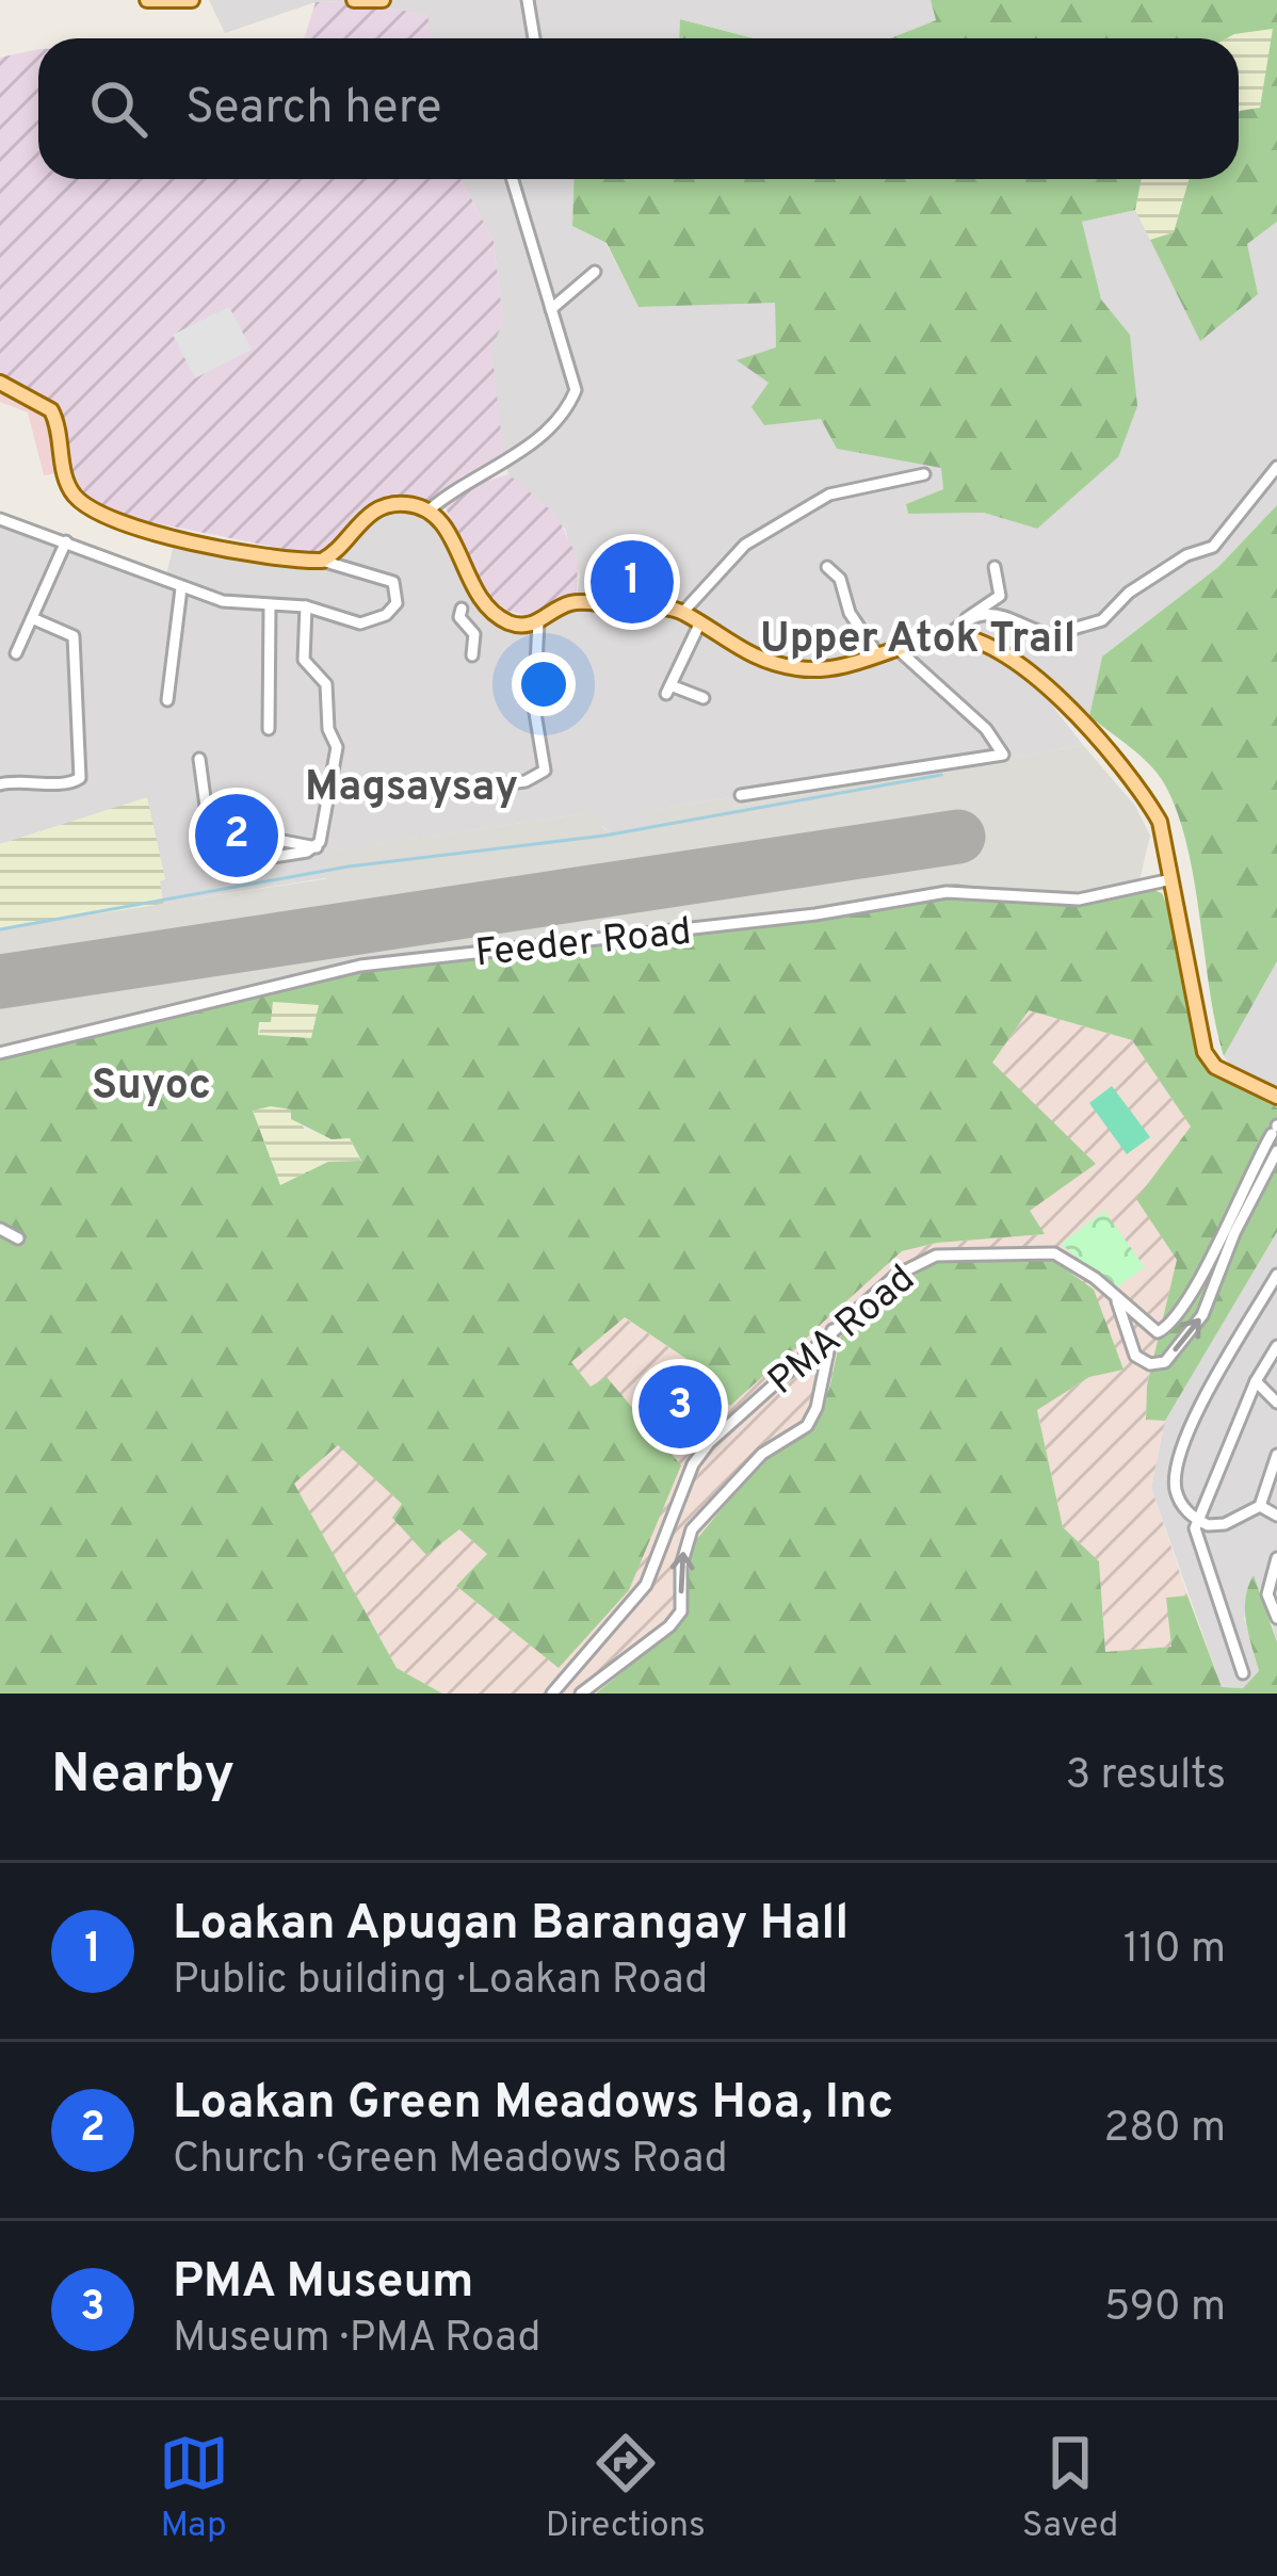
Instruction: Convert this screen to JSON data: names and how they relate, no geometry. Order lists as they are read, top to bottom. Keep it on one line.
{"streets":{"street":["Feeder Road","PMA Road"]},"districts":["Upper Atok Trail","Magsaysay","Suyoc"],"page":{"search":"Search here","pins":["1","2","3"],"heading":["Nearby","3 results"],"list":[{"mark":"1","name":"Loakan Apugan Barangay Hall","note":"Public building · Loakan Road","value":"110 m"},{"mark":"2","name":"Loakan Green Meadows Hoa, Inc","note":"Church · Green Meadows Road","value":"280 m"},{"mark":"3","name":"PMA Museum","note":"Museum · PMA Road","value":"590 m"}],"nav":["Map","Directions","Saved"]}}
